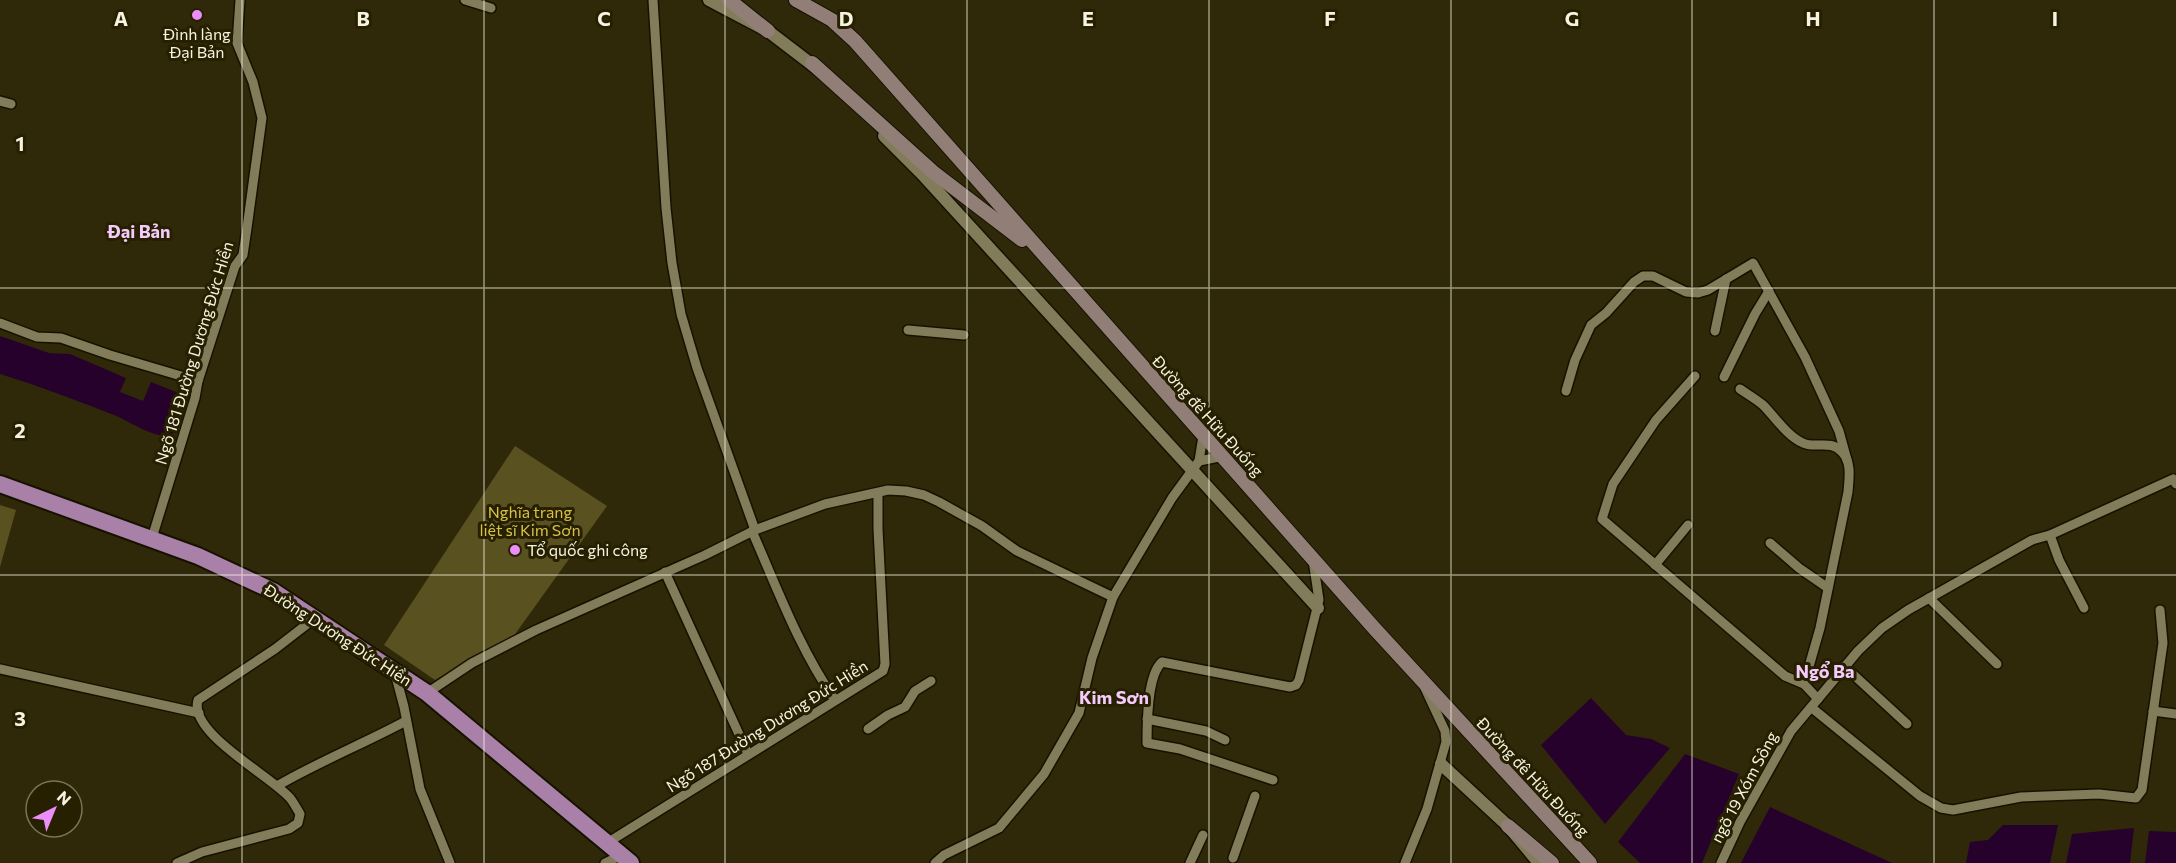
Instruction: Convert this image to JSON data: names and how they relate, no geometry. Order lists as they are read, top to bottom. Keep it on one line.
{"streets":{"highway":["Đường Dương Đức Hiền"],"main road":["Đường đê Hữu Đuống"],"street":["Ngõ 181 Đường Dương Đức Hiền","Ngõ 187 Đường Dương Đức Hiền","ngõ 19 Xóm Sông"]},"crossings":[["Ngõ 181 Đường Dương Đức Hiền","Đường Dương Đức Hiền"],["Đường Dương Đức Hiền","Ngõ 187 Đường Dương Đức Hiền"]],"districts":["Đại Bản","Ngổ Ba","Kim Sơn"],"parks":["Nghĩa trang liệt sĩ Kim Sơn"],"places":["Đình làng Đại Bản","Tổ quốc ghi công"],"north":"top right","grid":{"columns":["A","B","C","D","E","F","G","H","I"],"rows":["1","2","3"]}}
